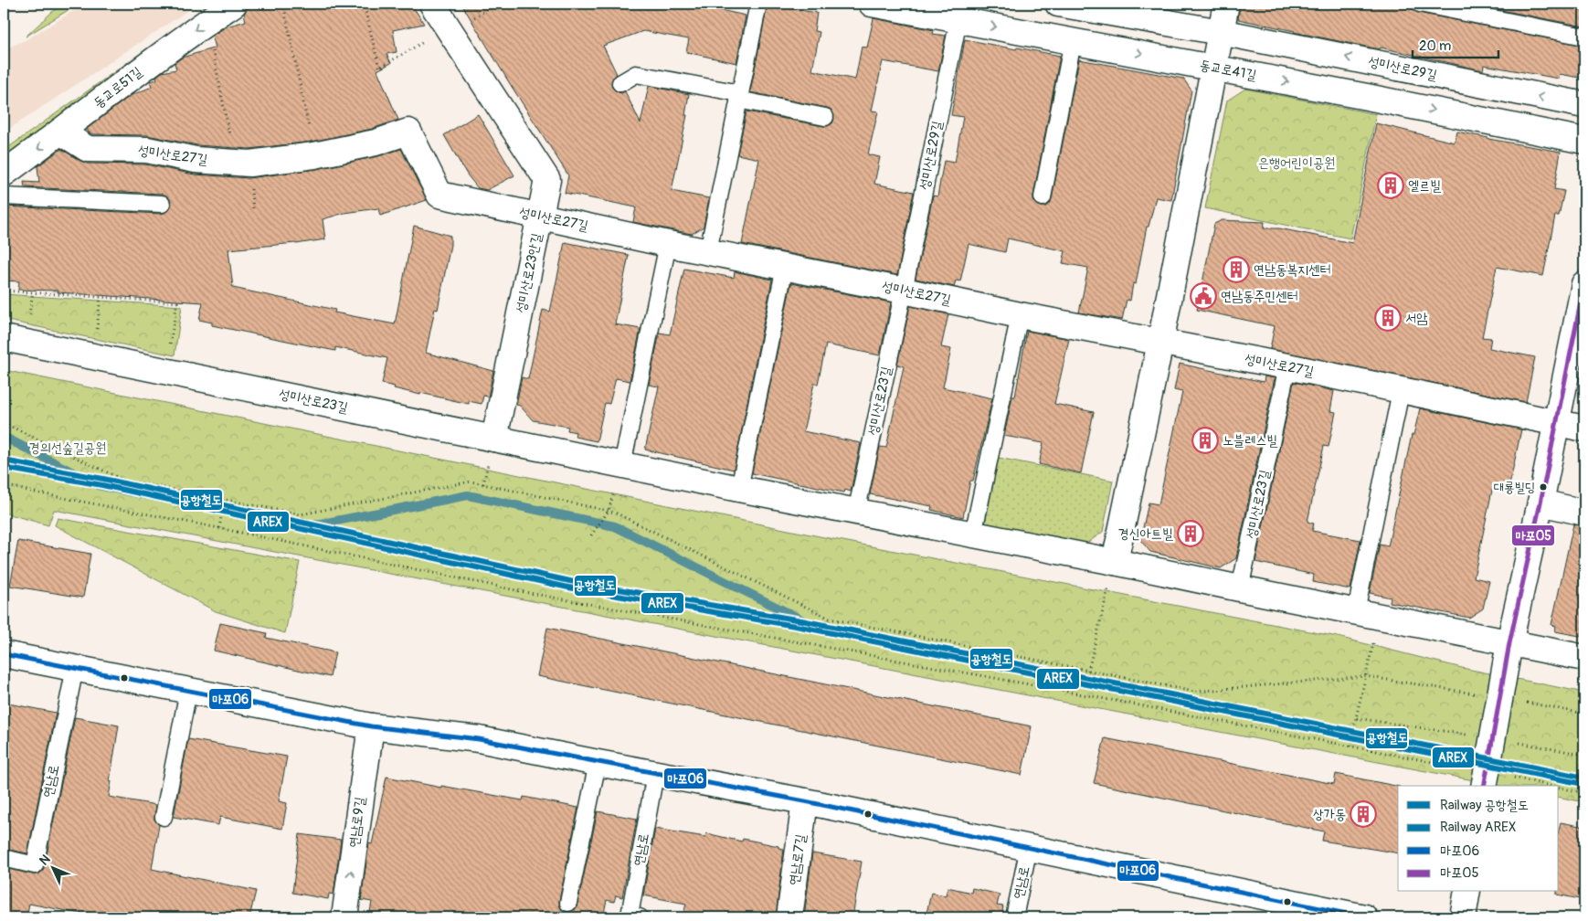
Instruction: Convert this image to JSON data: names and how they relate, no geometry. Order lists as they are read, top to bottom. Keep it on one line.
{"streets":{"street":["성미산로29길","동교로41길","동교로51길","성미산로27길","성미산로23안길","성미산로23길","연남로","연남로9길","연남로7길"]},"crossings":[["성미산로29길","동교로41길"],["성미산로29길","성미산로27길"],["성미산로29길","성미산로23길"],["동교로51길","성미산로27길"],["성미산로27길","성미산로23안길"],["성미산로27길","성미산로23길"],["성미산로23안길","성미산로23길"],["연남로","연남로9길"],["연남로","연남로7길"]],"one_way":["동교로41길","동교로51길","연남로9길"],"parks":["은행어린이공원","경의선숲길공원"],"places":{"building":["엘르빌","연남동복지센터","서암","노블레스빌","경신아트빌","상가동"],"public building":["연남동주민센터"],"other":["대룡빌딩"]},"lines":["transit line 마포05","rail line 공항철도","rail line AREX","transit line 마포06"],"legend":["Railway 공항철도","Railway AREX","마포06","마포05"],"scale_bar":"20 m","north":"top left"}
